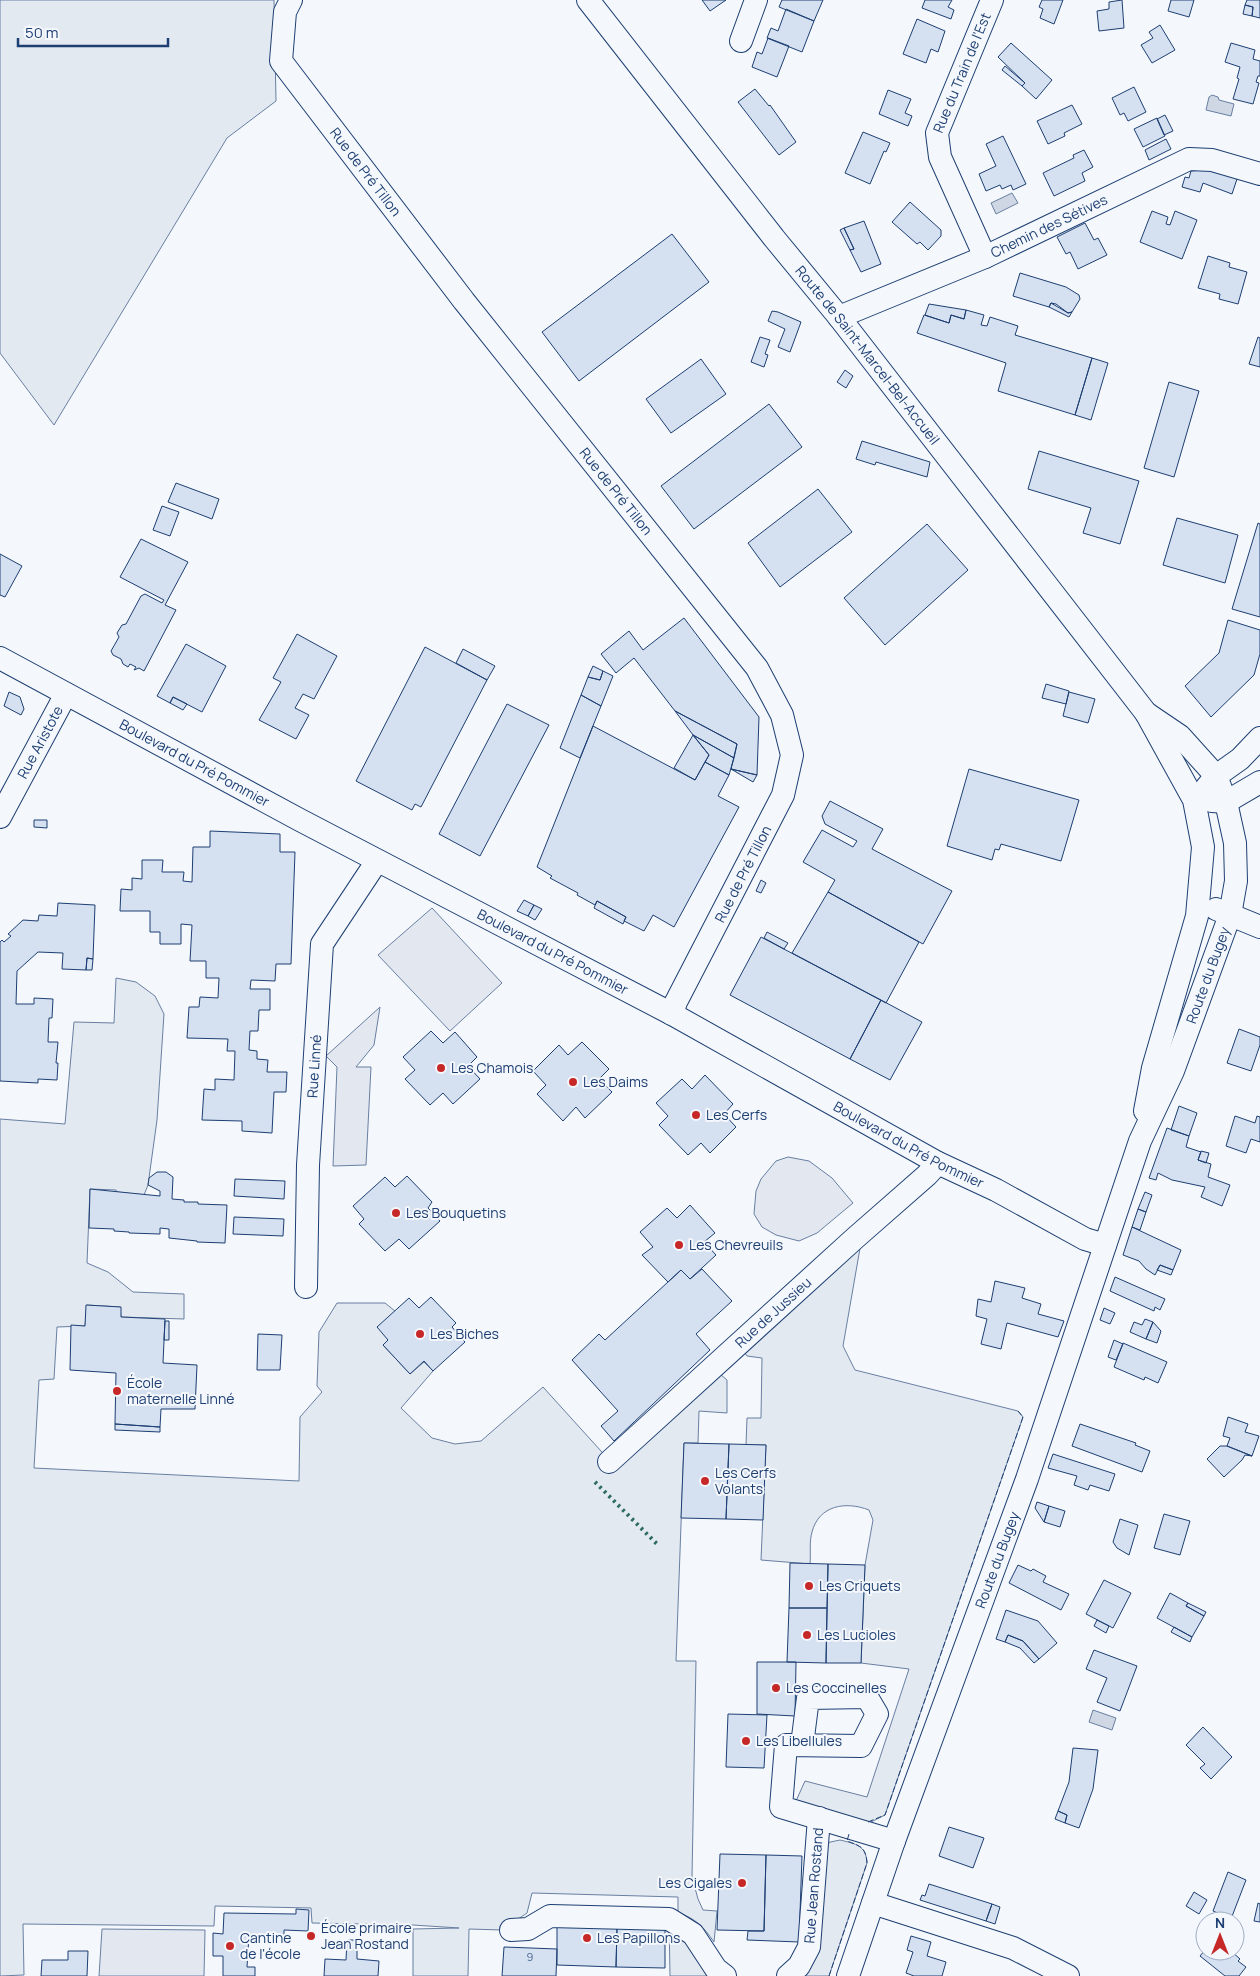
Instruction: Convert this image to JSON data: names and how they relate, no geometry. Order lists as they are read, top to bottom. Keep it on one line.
{"streets":{"street":["Rue du Train de l'Est","Rue de Pré Tillon","Chemin des Sétives","Route de Saint-Marcel-Bel-Accueil","Rue Aristote","Boulevard du Pré Pommier","Route du Bugey","Rue Linné","Rue de Jussieu","Rue Jean Rostand"]},"crossings":[["Rue du Train de l'Est","Chemin des Sétives"],["Rue de Pré Tillon","Boulevard du Pré Pommier"],["Chemin des Sétives","Route de Saint-Marcel-Bel-Accueil"],["Route de Saint-Marcel-Bel-Accueil","Route du Bugey"],["Rue Aristote","Boulevard du Pré Pommier"],["Boulevard du Pré Pommier","Route du Bugey"],["Boulevard du Pré Pommier","Rue Linné"],["Boulevard du Pré Pommier","Rue de Jussieu"],["Route du Bugey","Rue Jean Rostand"]],"places":["Les Chamois","Les Daims","Les Cerfs","Les Bouquetins","Les Chevreuils","Les Biches","École maternelle Linné","Les Cerfs Volants","Les Criquets","Les Lucioles","Les Coccinelles","Les Libellules","Les Cigales","École primaire Jean Rostand","Les Papillons","Cantine de l'école"],"house_numbers":["9"],"scale_bar":"50 m","north":"top"}
